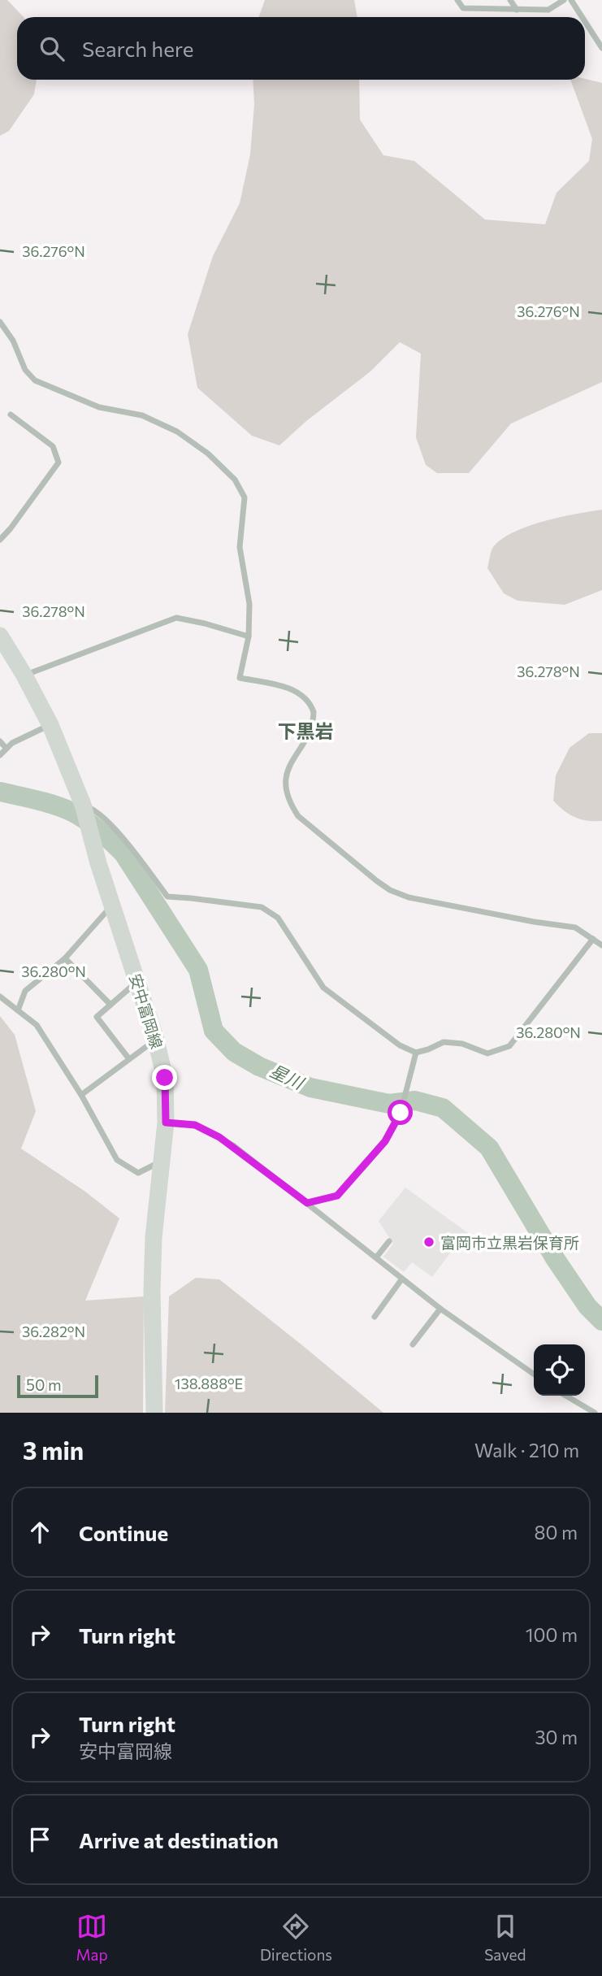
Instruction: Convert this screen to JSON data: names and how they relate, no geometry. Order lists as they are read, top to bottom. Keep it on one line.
{"streets":{"main road":["安中富岡線"]},"districts":["下黒岩"],"water":["星川"],"places":["富岡市立黒岩保育所"],"scale_bar":"50 m","page":{"search":"Search here","scale":"50 m","heading":["3 min","Walk · 210 m"],"list":[["Continue","80 m"],["Turn right","100 m"],["Turn right","安中富岡線","30 m"],"Arrive at destination"],"nav":["Map","Directions","Saved"]},"coordinates":["36.276°N","36.278°N","36.280°N","36.282°N","138.888°E"]}
